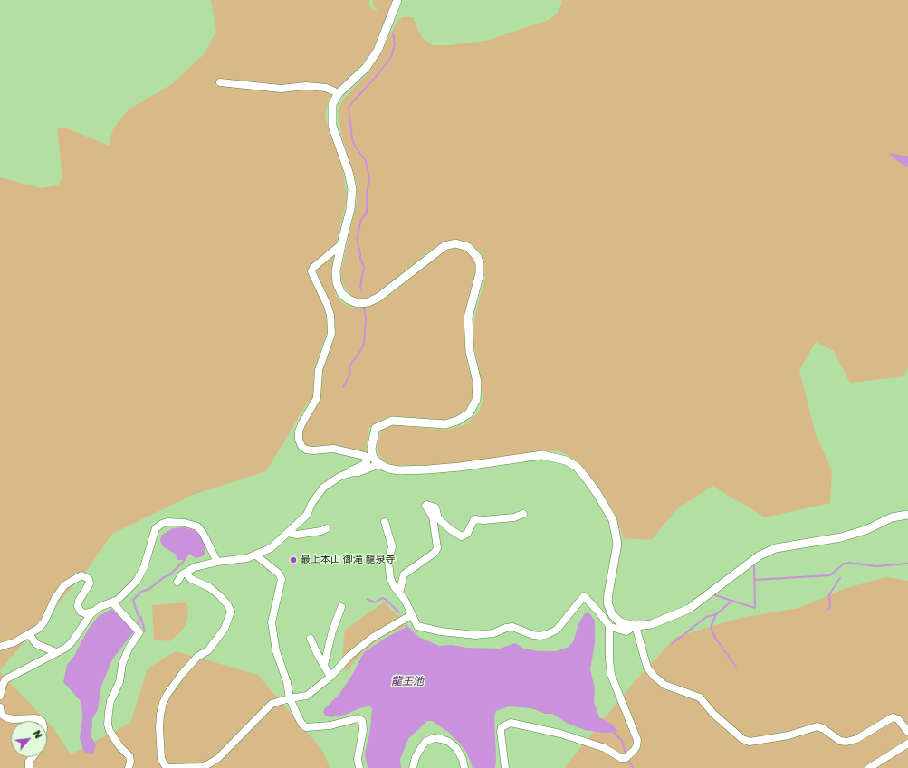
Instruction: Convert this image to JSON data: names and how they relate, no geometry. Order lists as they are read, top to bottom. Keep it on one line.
{"water":["龍王池"],"places":["最上本山 御滝 龍泉寺"],"north":"top right"}
